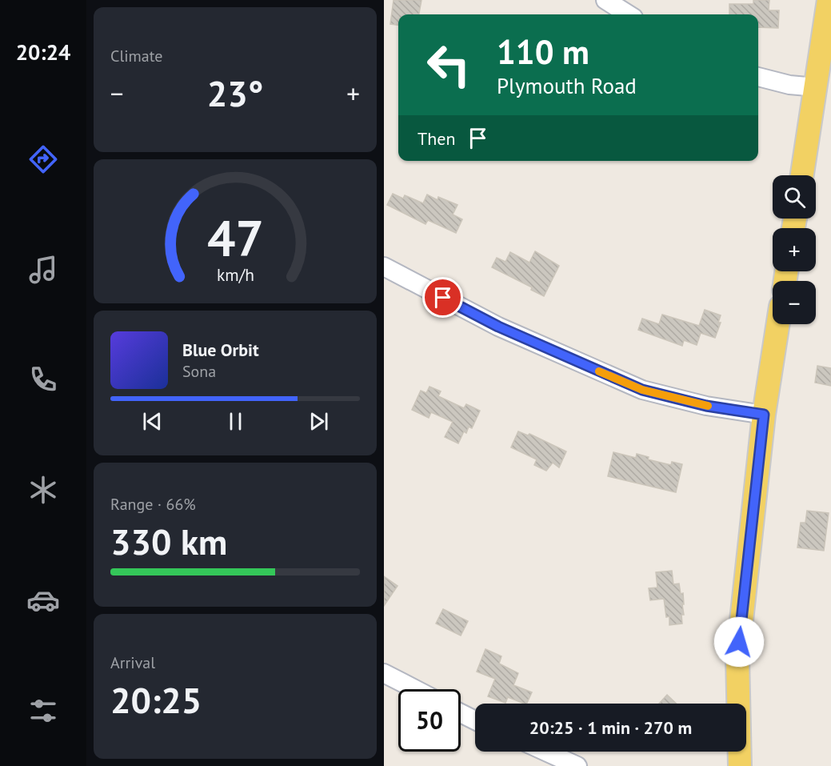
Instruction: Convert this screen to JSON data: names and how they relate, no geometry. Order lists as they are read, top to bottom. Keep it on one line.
{"page":{"tabs":"20:24","tile":["Climate",["Range · 66%","330 km"],["Arrival","20:25"]],"turn":["110 m","Plymouth Road"],"heat":["−","23°","+"],"then":"Then","map_buttons":["+","−"],"song":["Blue Orbit","Sona"],"limit":"50","trip":"20:25 · 1 min · 270 m","gauge":["47","km/h"]}}
